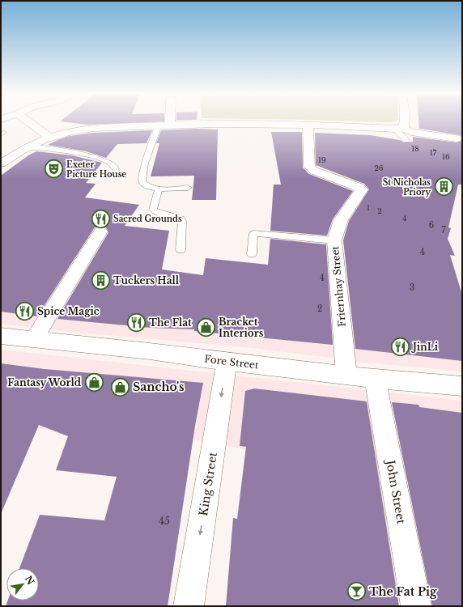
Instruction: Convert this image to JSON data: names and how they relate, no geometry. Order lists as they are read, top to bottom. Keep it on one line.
{"streets":{"street":["Friernhay Street","Fore Street","King Street","John Street"]},"crossings":[["Friernhay Street","Fore Street"],["Fore Street","King Street"],["Fore Street","John Street"]],"one_way":["King Street"],"places":{"theatre":["Exeter Picture House"],"building":["St Nicholas Priory","Tuckers Hall"],"restaurant":["Sacred Grounds","Spice Magic","The Flat","JinLi"],"shop":["Bracket Interiors","Fantasy World","Sancho's"],"bar":["The Fat Pig"]},"house_numbers":["18","17","16","19","26","1","2","4","6","7","4","4","3","2","45"],"north":"top right"}
